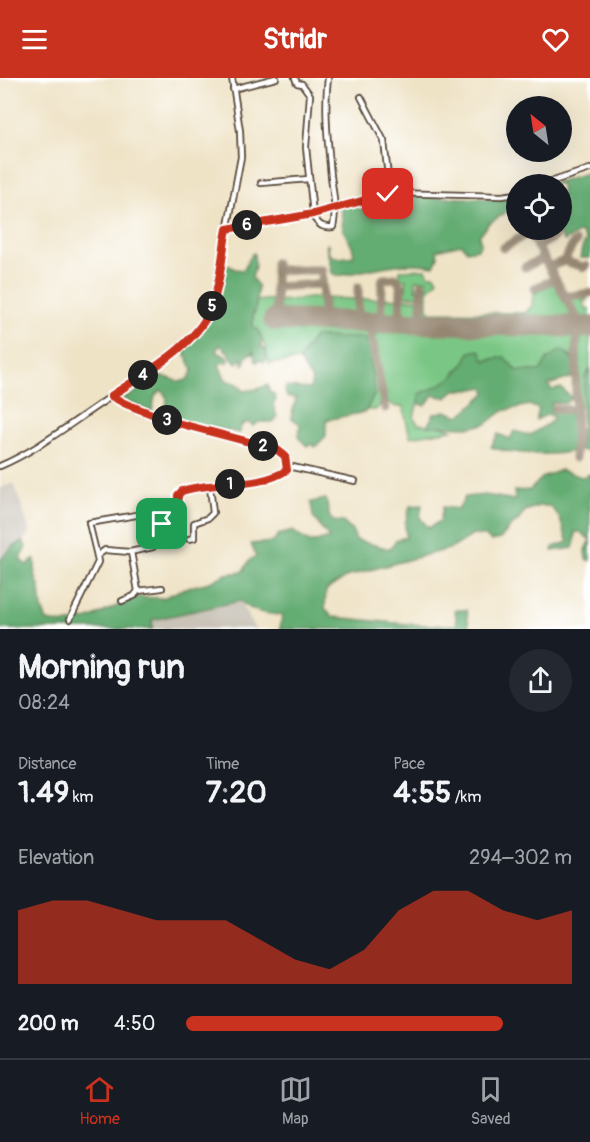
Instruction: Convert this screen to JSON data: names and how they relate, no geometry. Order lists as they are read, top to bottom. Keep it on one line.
{"north":"top left","page":{"header":"Stridr","pins":["6","5","4","3","2","1"],"heading":["Morning run","08:24"],"stats":[["Distance","1.49 km"],["Time","7:20"],["Pace","4:55 /km"]],"chart":["Elevation","294–302 m"],"list":[{"name":"200 m","note":"4:50"}],"tabs":["Home","Map","Saved"]}}
